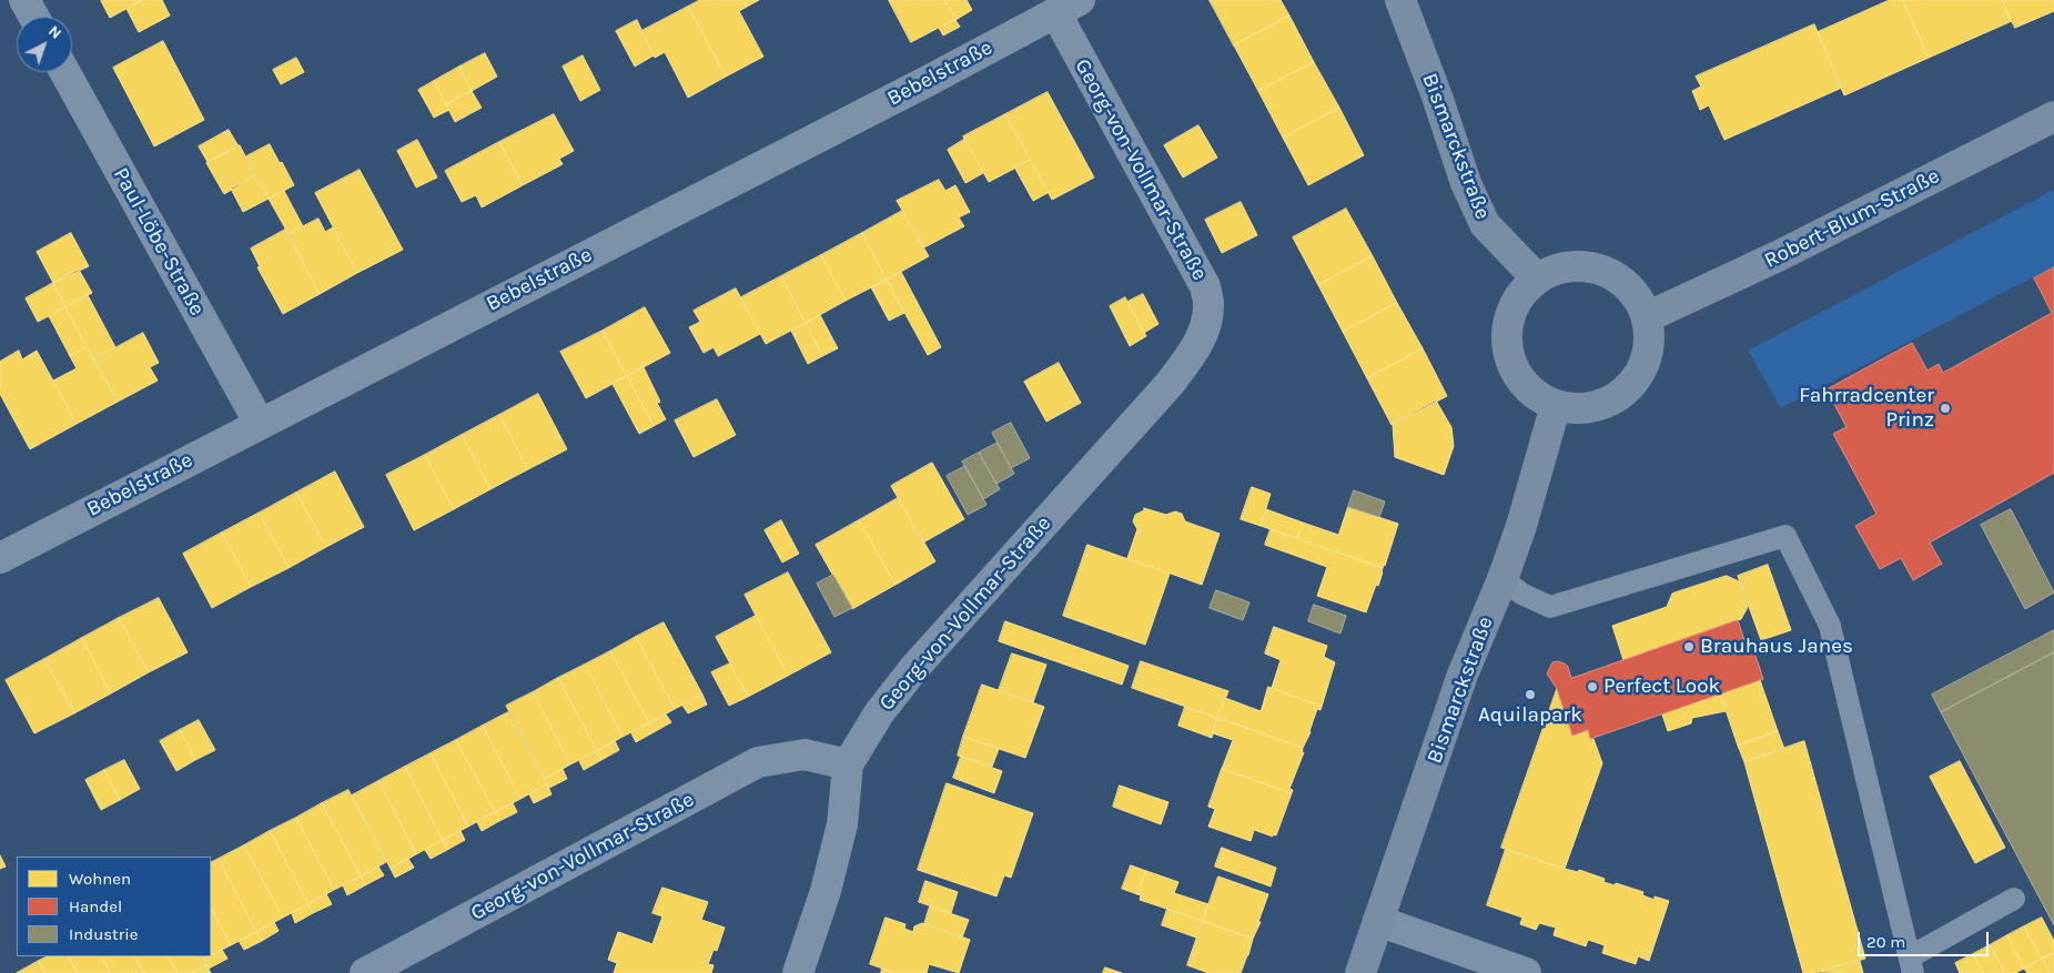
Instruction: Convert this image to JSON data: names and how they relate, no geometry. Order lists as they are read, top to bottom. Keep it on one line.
{"streets":{"main road":["Bismarckstraße","Robert-Blum-Straße"],"street":["Bebelstraße","Georg-von-Vollmar-Straße","Paul-Löbe-Straße"]},"crossings":[["Bebelstraße","Georg-von-Vollmar-Straße"],["Bebelstraße","Paul-Löbe-Straße"],["Bismarckstraße","Robert-Blum-Straße"]],"places":["Fahrradcenter Prinz","Brauhaus Janes","Perfect Look","Aquilapark"],"legend":["Wohnen","Handel","Industrie"],"scale_bar":"20 m","north":"top right"}
